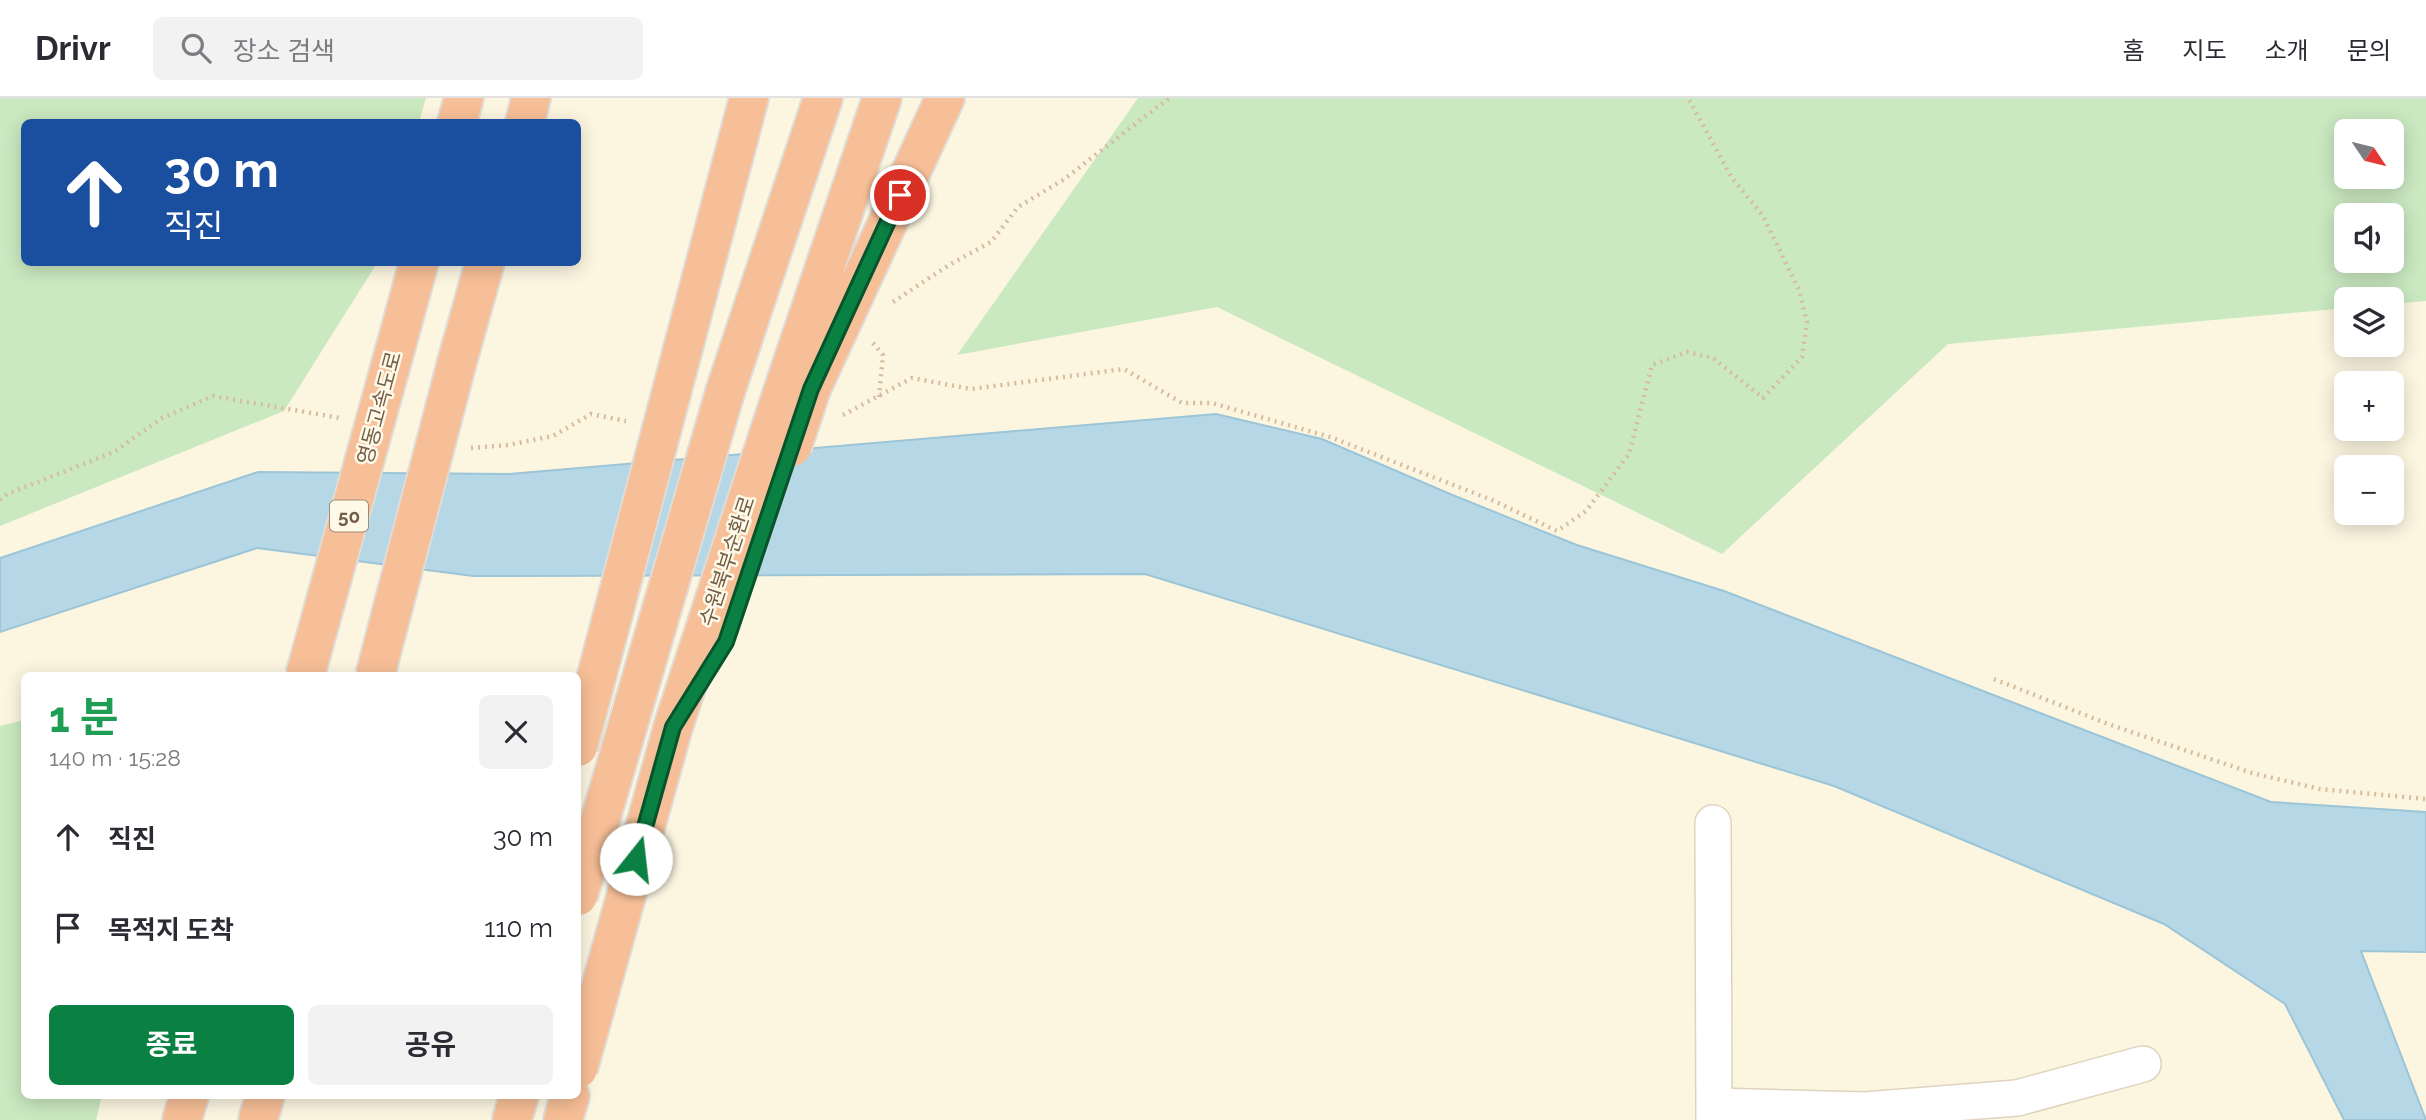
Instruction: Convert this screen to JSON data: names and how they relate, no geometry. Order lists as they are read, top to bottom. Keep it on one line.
{"streets":{"highway":["영동고속도로","50","수원북부순환로"]},"north":"bottom right","page":{"header":"Drivr","search":"장소 검색","nav":["홈","지도","소개","문의"],"map_buttons":["+","−"],"turn":["30 m","직진"],"heading":["1 분","140 m · 15:28"],"list":[{"name":"직진","value":"30 m"},{"name":"목적지 도착","value":"110 m"}],"buttons":["종료","공유"]}}
